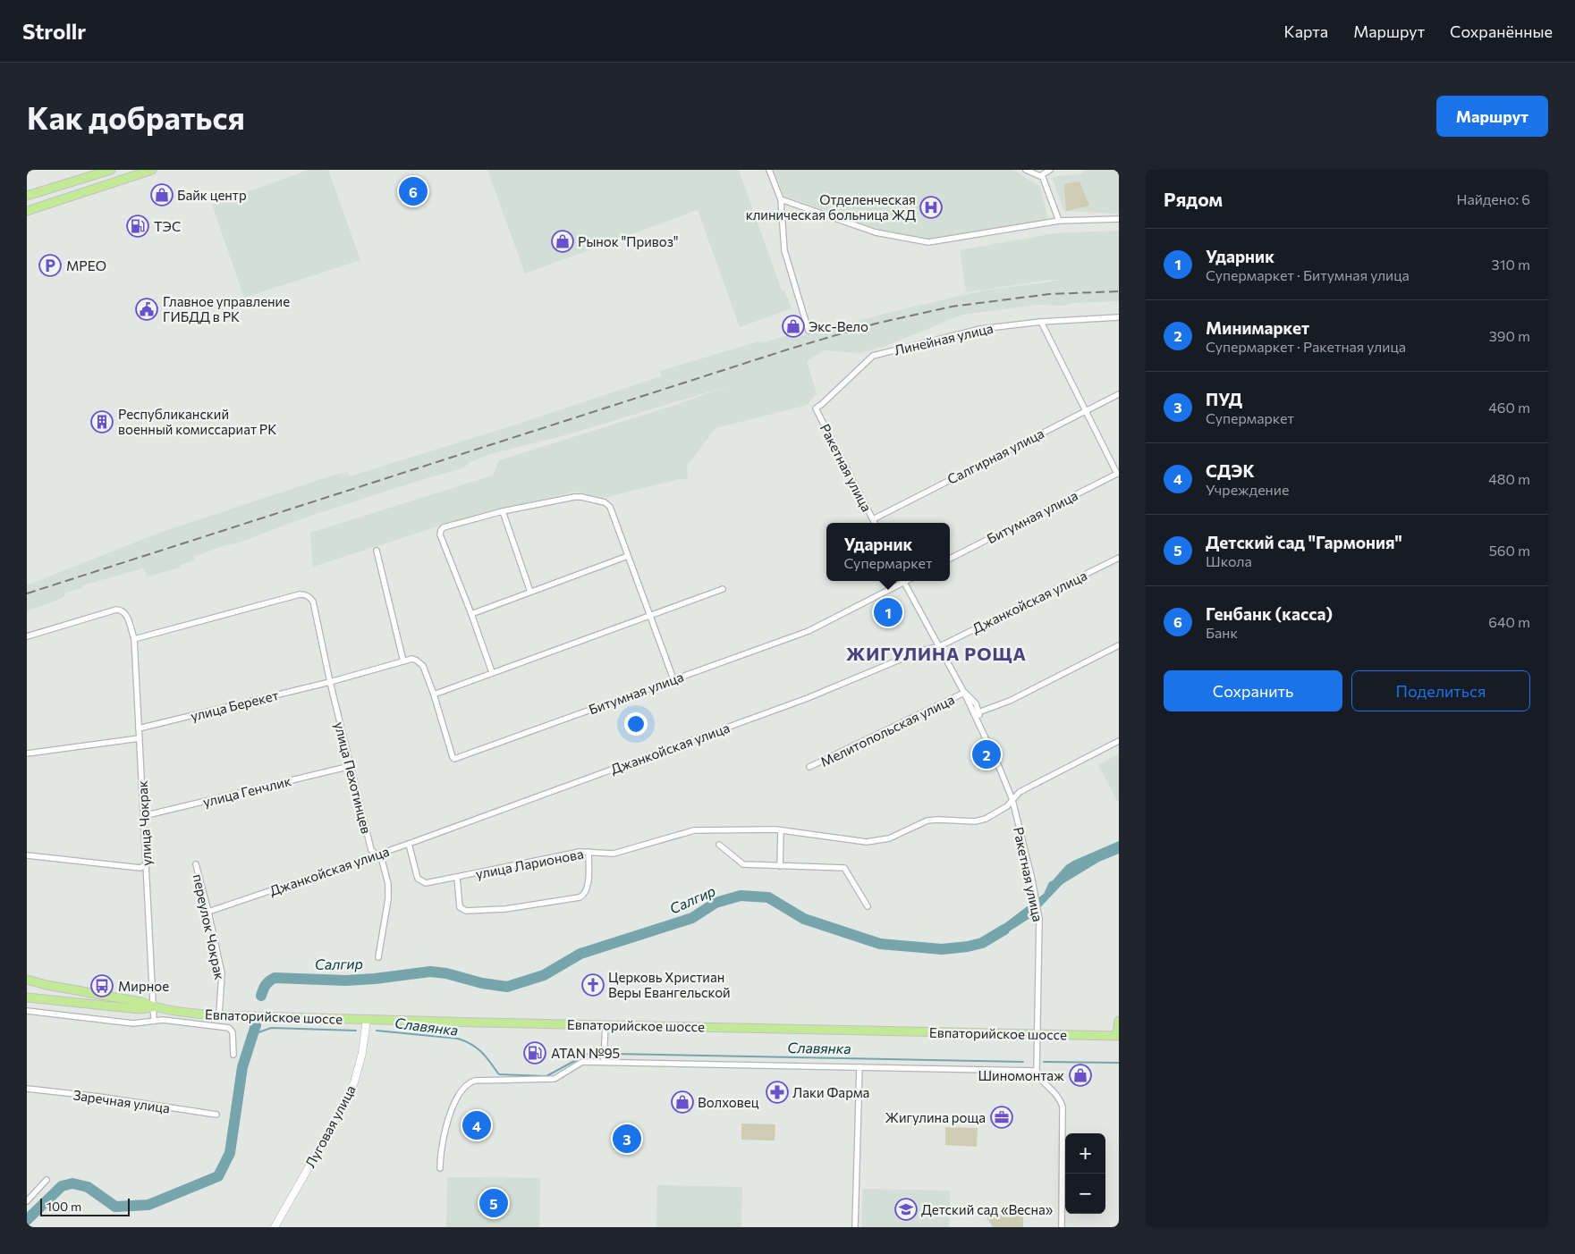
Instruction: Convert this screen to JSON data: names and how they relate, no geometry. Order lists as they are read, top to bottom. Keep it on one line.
{"streets":{"main road":["Евпаторийское шоссе","Луговая улица"],"street":["Линейная улица","Салгирная улица","Ракетная улица","Битумная улица","Джанкойская улица","улица Берекет","Мелитопольская улица","улица Пехотинцев","улица Генчлик","улица Чокрак","улица Ларионова","переулок Чокрак","Заречная улица"]},"crossings":[["Линейная улица","Ракетная улица"],["Салгирная улица","Ракетная улица"],["Ракетная улица","Джанкойская улица"],["Ракетная улица","Мелитопольская улица"],["Ракетная улица","улица Ларионова"],["Ракетная улица","Евпаторийское шоссе"],["Битумная улица","улица Берекет"],["Джанкойская улица","улица Пехотинцев"],["Джанкойская улица","улица Ларионова"],["Джанкойская улица","переулок Чокрак"],["улица Берекет","улица Пехотинцев"],["улица Берекет","улица Чокрак"],["улица Пехотинцев","улица Генчлик"],["улица Пехотинцев","улица Чокрак"],["улица Генчлик","улица Чокрак"],["улица Чокрак","Евпаторийское шоссе"],["переулок Чокрак","Евпаторийское шоссе"],["Евпаторийское шоссе","Луговая улица"]],"districts":["ЖИГУЛИНА РОЩА"],"water":["Салгир","Славянка"],"places":{"shop":["Байк центр","Рынок \"Привоз\"","Экс-Вело","Шиномонтаж","Волховец"],"hospital":["Отделенческая клиническая больница ЖД"],"fuel station":["ТЭС","ATAN №95"],"parking":["МРЕО"],"public building":["Главное управление ГИБДД в РК"],"building":["Республиканский военный комиссариат РК"],"church":["Церковь Христиан Веры Евангельской"],"bus stop":["Мирное"],"pharmacy":["Лаки Фарма"],"office":["Жигулина роща"],"school or university":["Детский сад «Весна»"]},"scale_bar":"100 m","page":{"header":"Strollr","nav":["Карта","Маршрут","Сохранённые"],"buttons":["Маршрут",["Сохранить","Поделиться"]],"title":"Как добраться","heading":["Рядом","Найдено: 6"],"pins":["6","1","2","4","3","5"],"list":[{"mark":"1","name":"Ударник","note":"Супермаркет · Битумная улица","value":"310 m"},{"mark":"2","name":"Минимаркет","note":"Супермаркет · Ракетная улица","value":"390 m"},{"mark":"3","name":"ПУД","note":"Супермаркет","value":"460 m"},{"mark":"4","name":"СДЭК","note":"Учреждение","value":"480 m"},{"mark":"5","name":"Детский сад \"Гармония\"","note":"Школа","value":"560 m"},{"mark":"6","name":"Генбанк (касса)","note":"Банк","value":"640 m"}],"popup":["Ударник","Супермаркет"],"map_buttons":["+","−"],"scale":"100 m"}}
